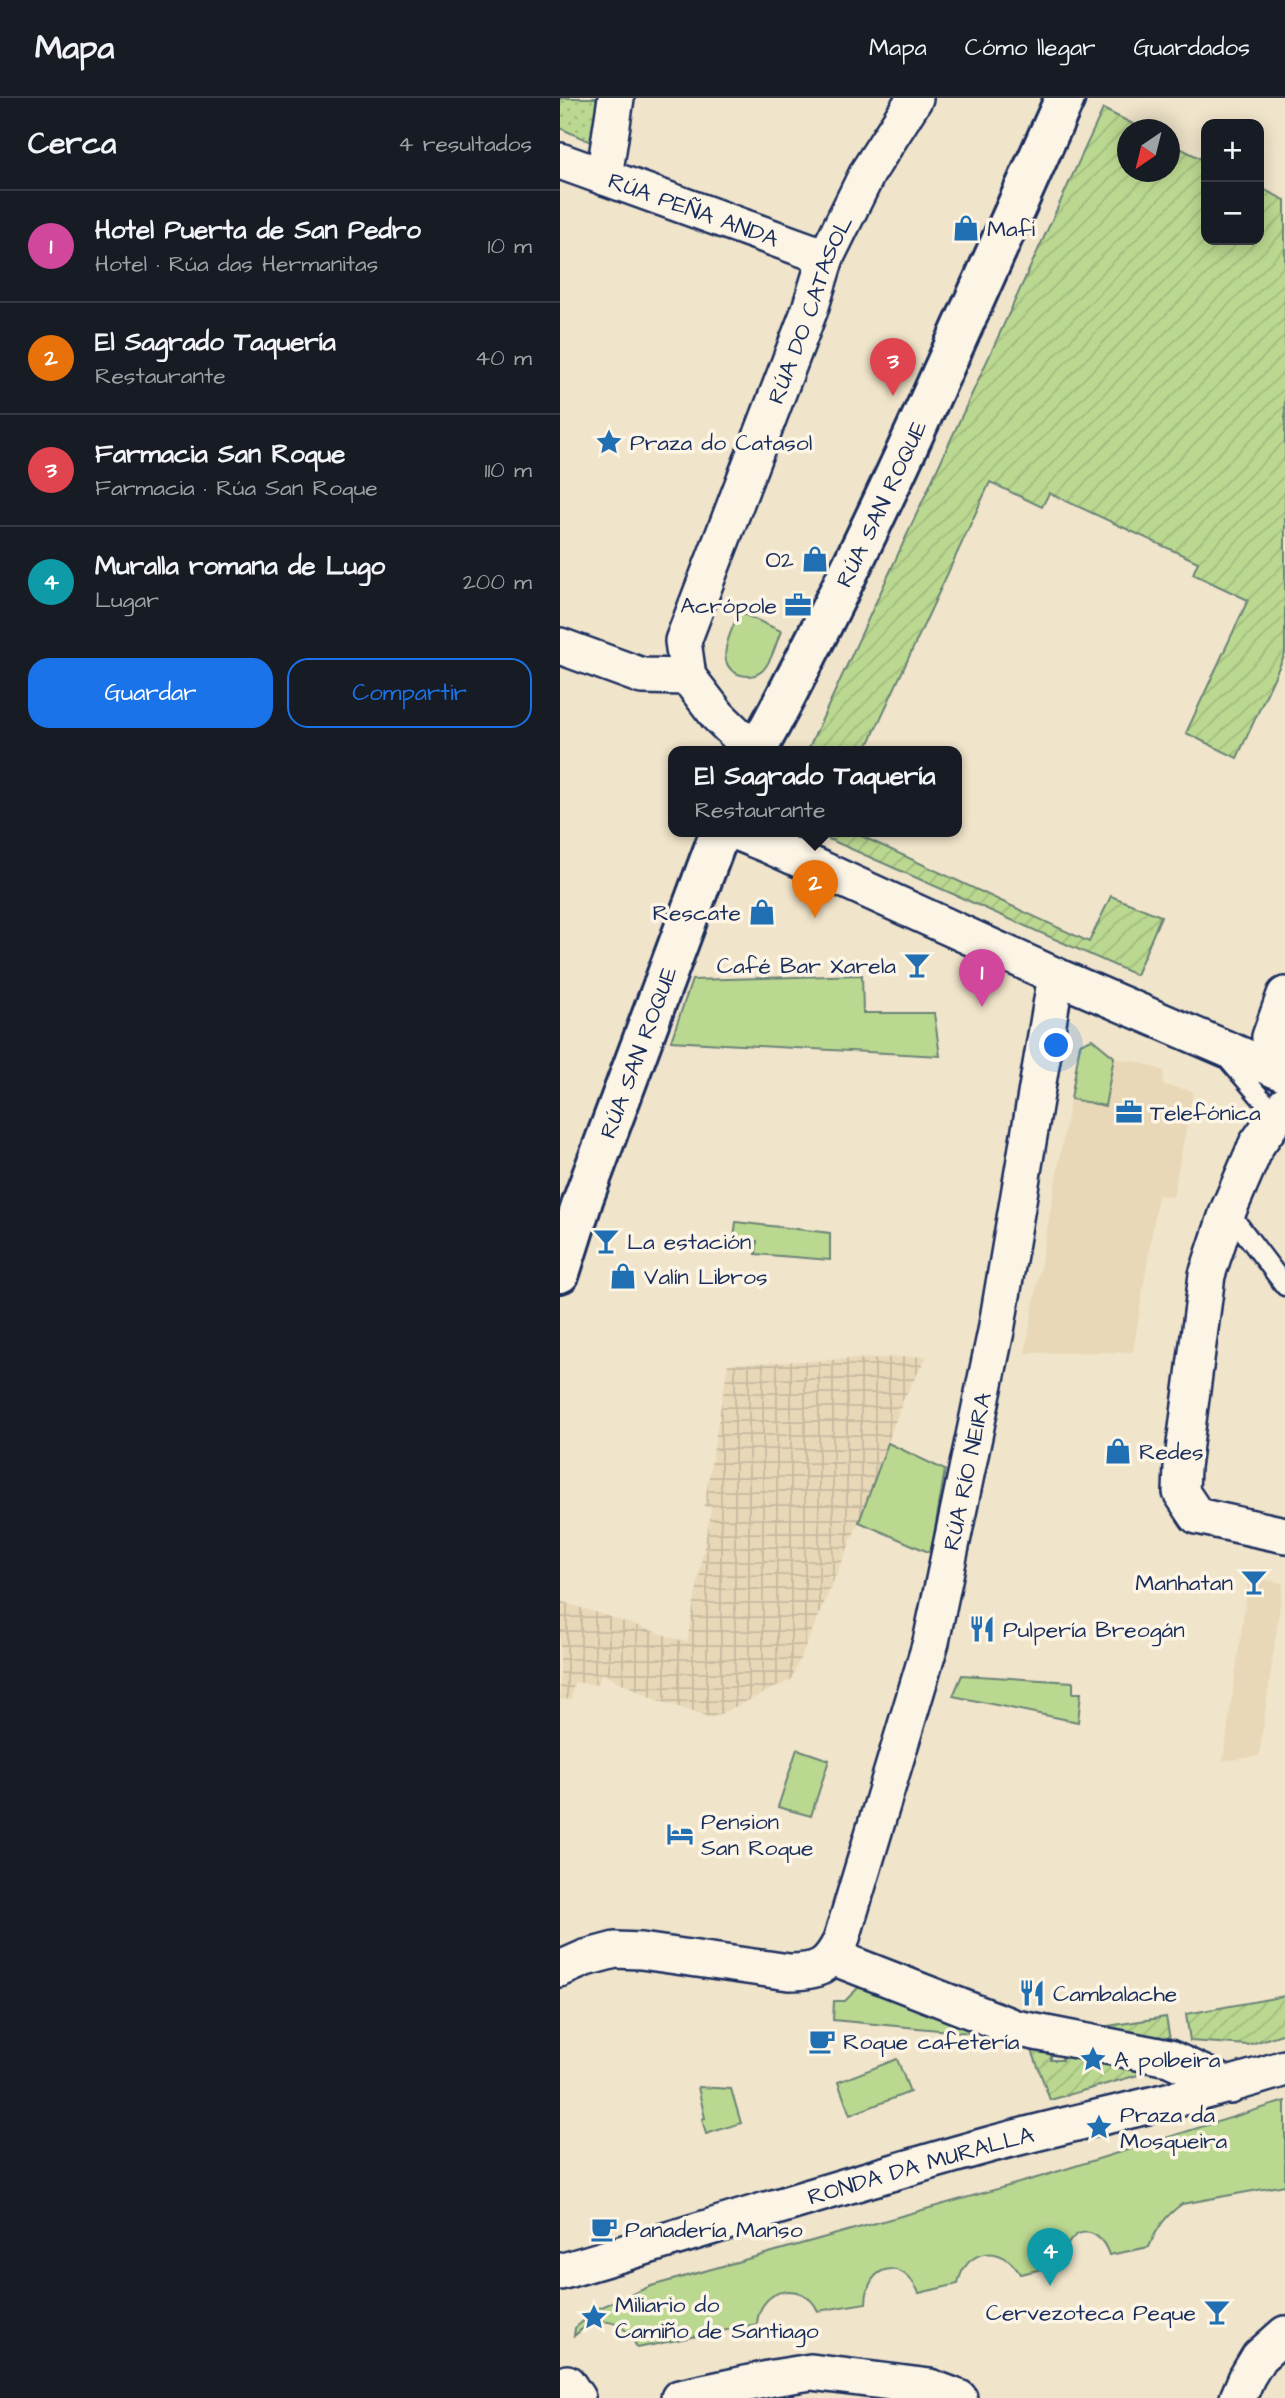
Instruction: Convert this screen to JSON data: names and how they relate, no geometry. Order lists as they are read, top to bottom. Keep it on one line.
{"streets":{"street":["RÚA PEÑA ANDA","RÚA DO CATASOL","RÚA SAN ROQUE","RÚA RÍO NEIRA","RONDA DA MURALLA"]},"crossings":[["RÚA PEÑA ANDA","RÚA DO CATASOL"]],"places":{"shop":["Mafi","O2","Rescate","Valín Libros","Redes"],"place":["Praza do Catasol","A polbeira","Praza da Mosqueira","Miliario do Camiño de Santiago"],"office":["Acrópole","Telefónica"],"bar":["Café Bar Xarela","La estación","Manhatan","Cervezoteca Peque"],"restaurant":["Pulpería Breogán","Cambalache"],"hotel":["Pension San Roque"],"cafe":["Roque cafetería","Panadería Manso"]},"north":"bottom left","page":{"header":"Mapa","nav":["Mapa","Cómo llegar","Guardados"],"heading":["Cerca","4 resultados"],"map_buttons":["+","−"],"list":[{"mark":"1","name":"Hotel Puerta de San Pedro","note":"Hotel · Rúa das Hermanitas","value":"10 m"},{"mark":"2","name":"El Sagrado Taquería","note":"Restaurante","value":"40 m"},{"mark":"3","name":"Farmacia San Roque","note":"Farmacia · Rúa San Roque","value":"110 m"},{"mark":"4","name":"Muralla romana de Lugo","note":"Lugar","value":"200 m"}],"pins":["3","2","1","4"],"buttons":["Guardar","Compartir"],"popup":["El Sagrado Taquería","Restaurante"]}}
